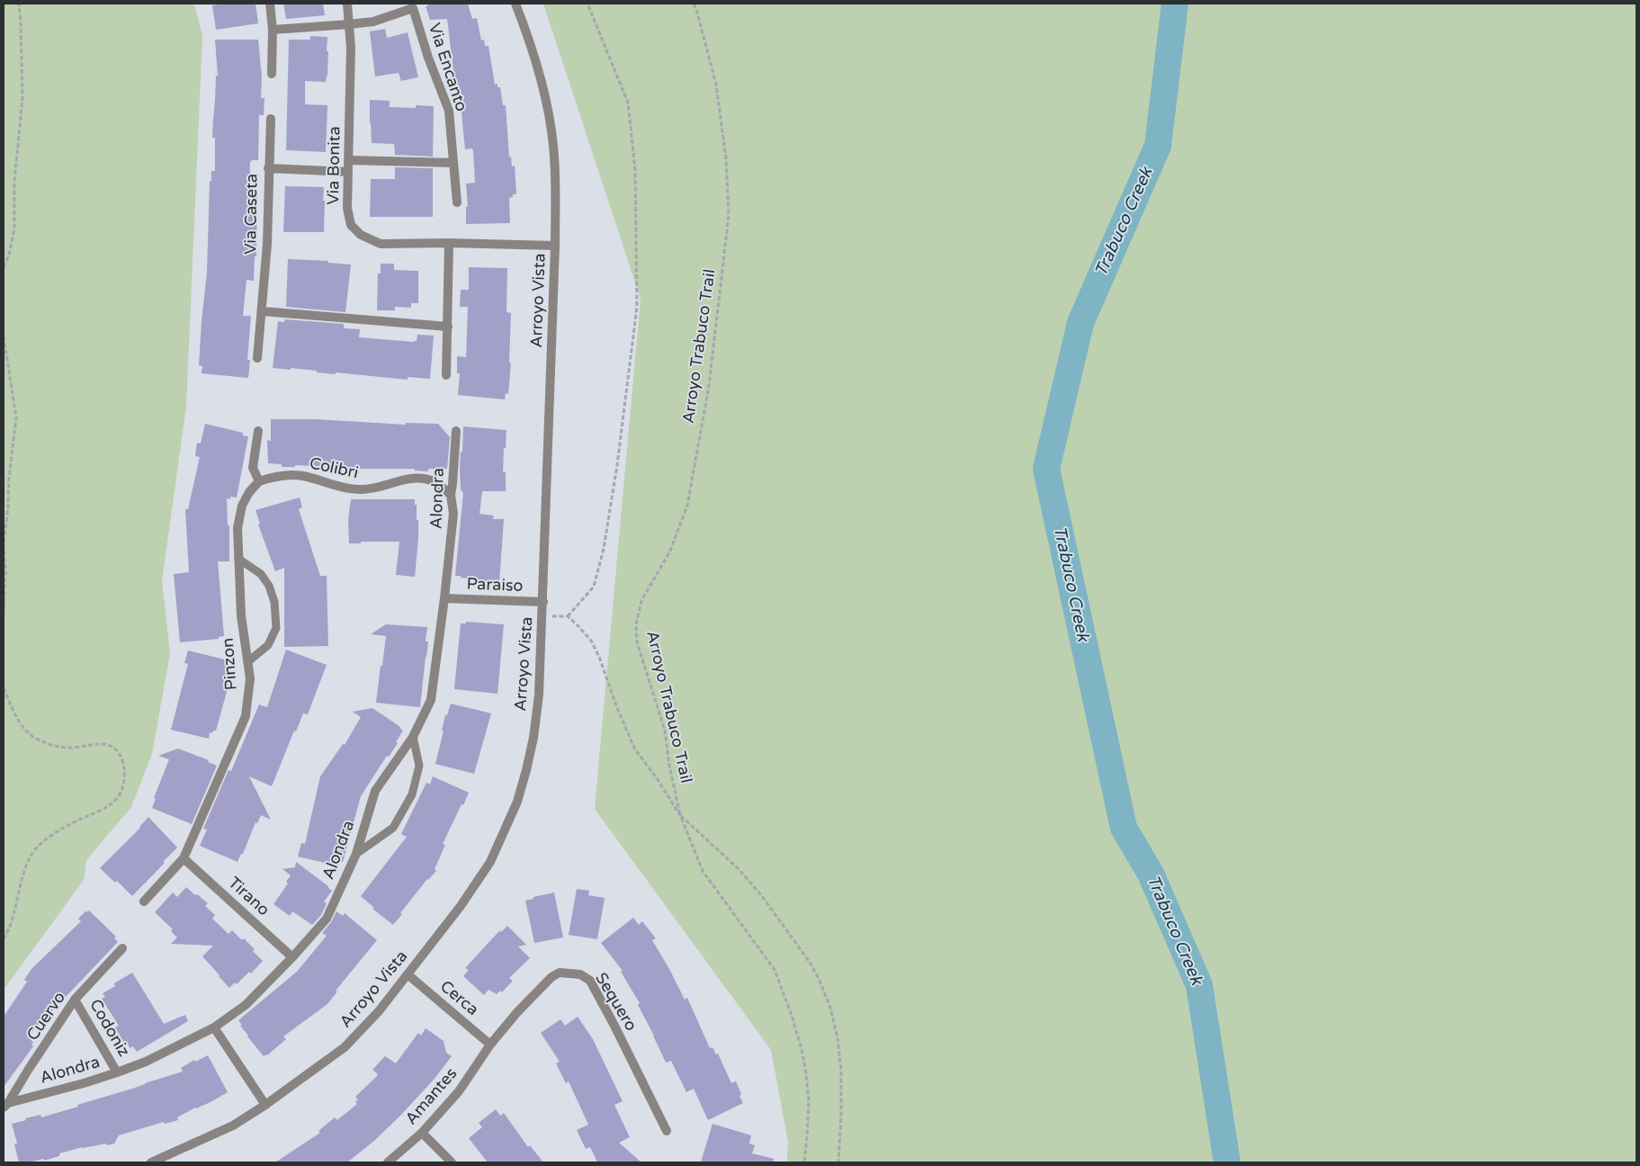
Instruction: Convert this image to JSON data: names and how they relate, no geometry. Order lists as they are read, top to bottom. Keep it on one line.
{"streets":{"street":["Via Encanto","Via Bonita","Via Caseta","Arroyo Vista","Colibri","Alondra","Paraiso","Pinzon","Tirano","Cerca","Sequero","Cuervo","Codoniz","Amantes"],"path":["Arroyo Trabuco Trail"]},"crossings":[["Via Encanto","Via Bonita"],["Via Bonita","Arroyo Vista"],["Arroyo Vista","Paraiso"],["Arroyo Vista","Cerca"],["Colibri","Alondra"],["Colibri","Pinzon"],["Alondra","Paraiso"],["Alondra","Tirano"],["Alondra","Cuervo"],["Alondra","Codoniz"],["Pinzon","Tirano"],["Cerca","Sequero"],["Cerca","Amantes"],["Sequero","Amantes"],["Cuervo","Codoniz"]],"water":["Trabuco Creek"]}
